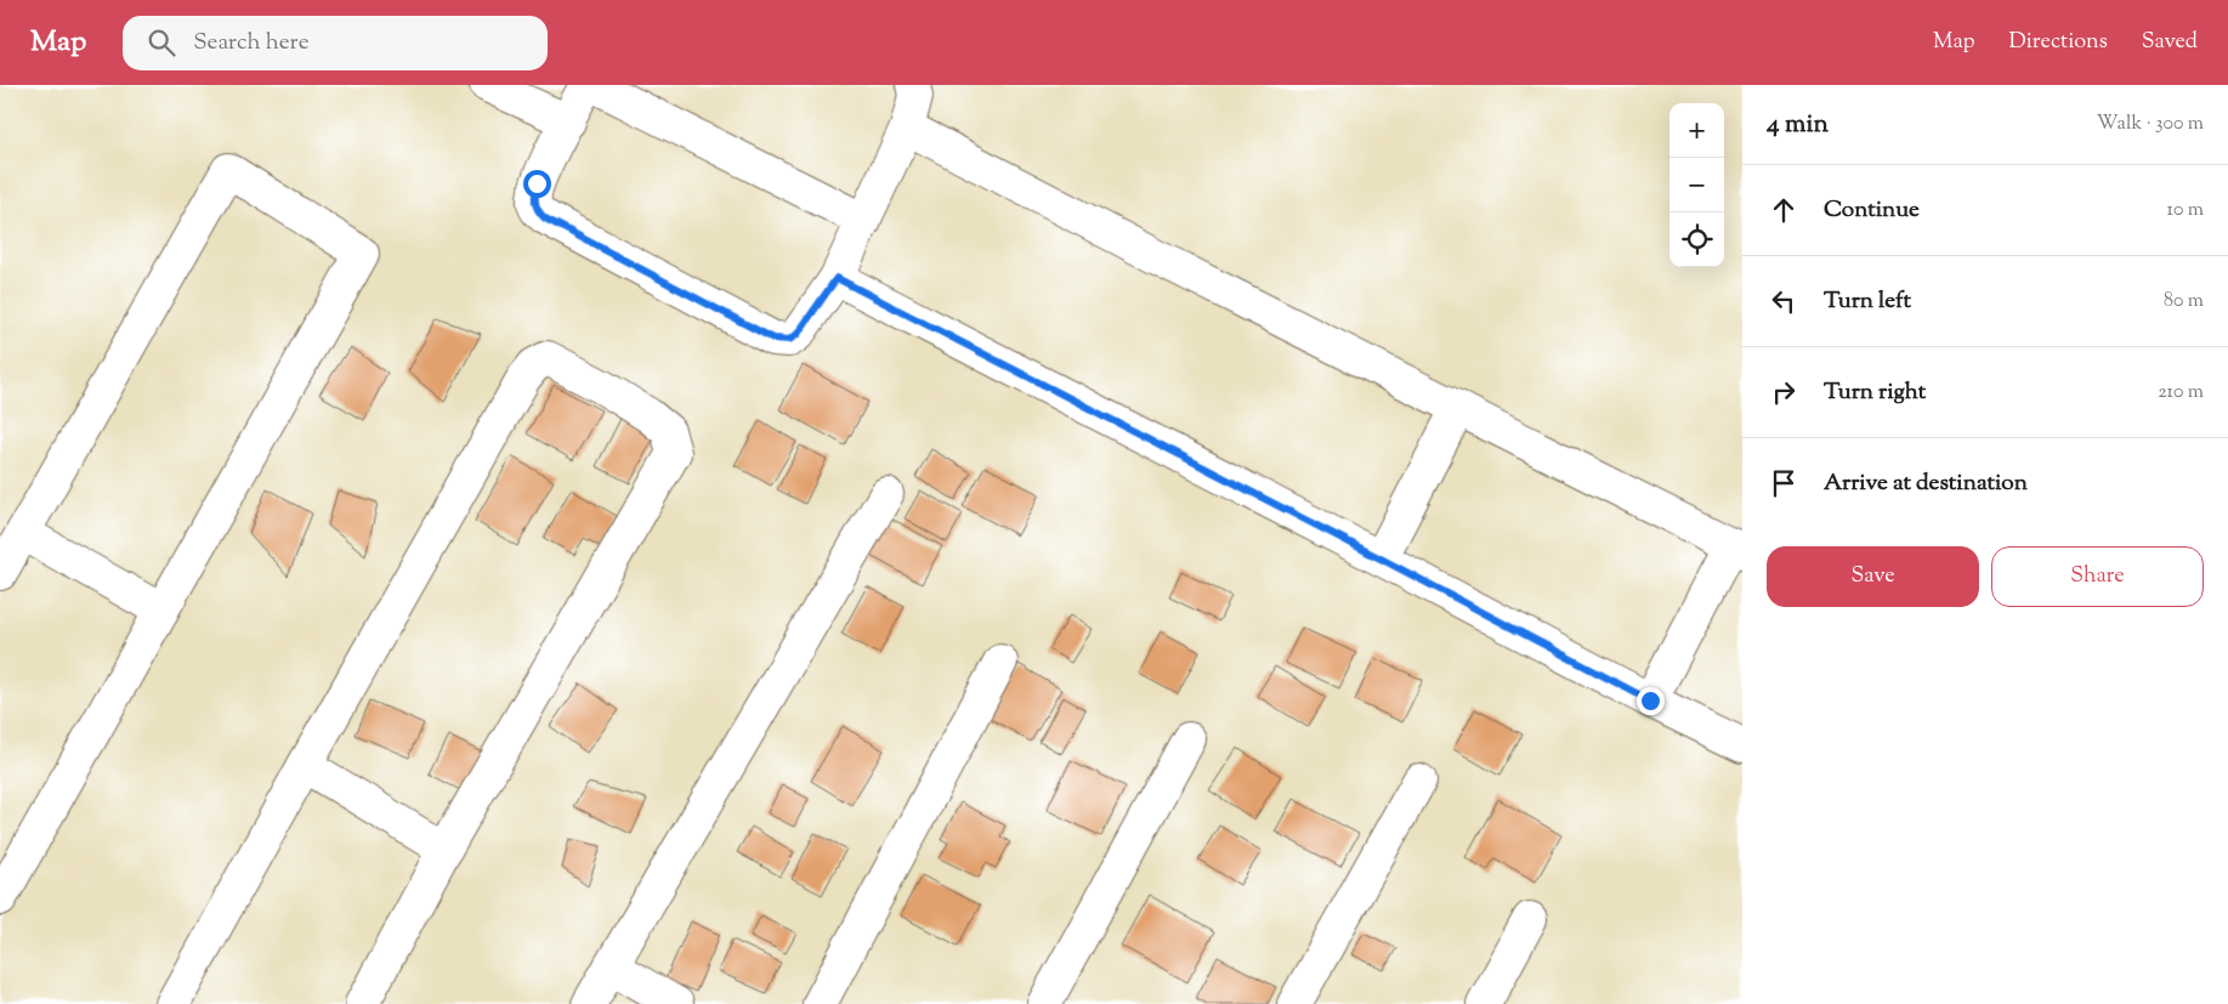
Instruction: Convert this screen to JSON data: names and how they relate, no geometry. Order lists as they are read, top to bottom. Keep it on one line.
{"page":{"header":"Map","search":"Search here","nav":["Map","Directions","Saved"],"heading":["4 min","Walk · 300 m"],"map_buttons":["+","−"],"list":[["Continue","10 m"],["Turn left","80 m"],["Turn right","210 m"],"Arrive at destination"],"buttons":["Save","Share"]}}
